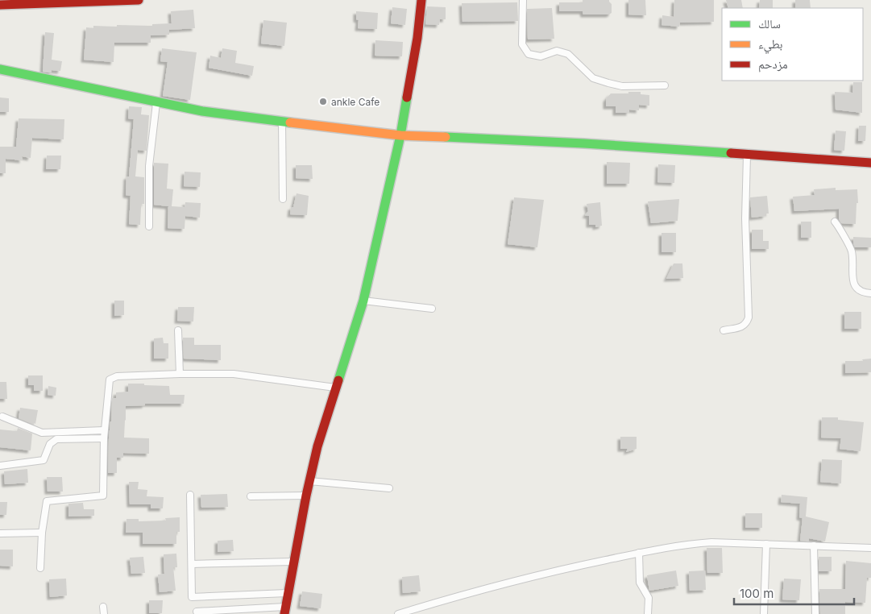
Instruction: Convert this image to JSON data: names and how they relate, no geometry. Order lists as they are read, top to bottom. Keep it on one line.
{"places":["ankle Cafe"],"legend":["سالك","بطيء","مزدحم"],"scale_bar":"100 m"}
